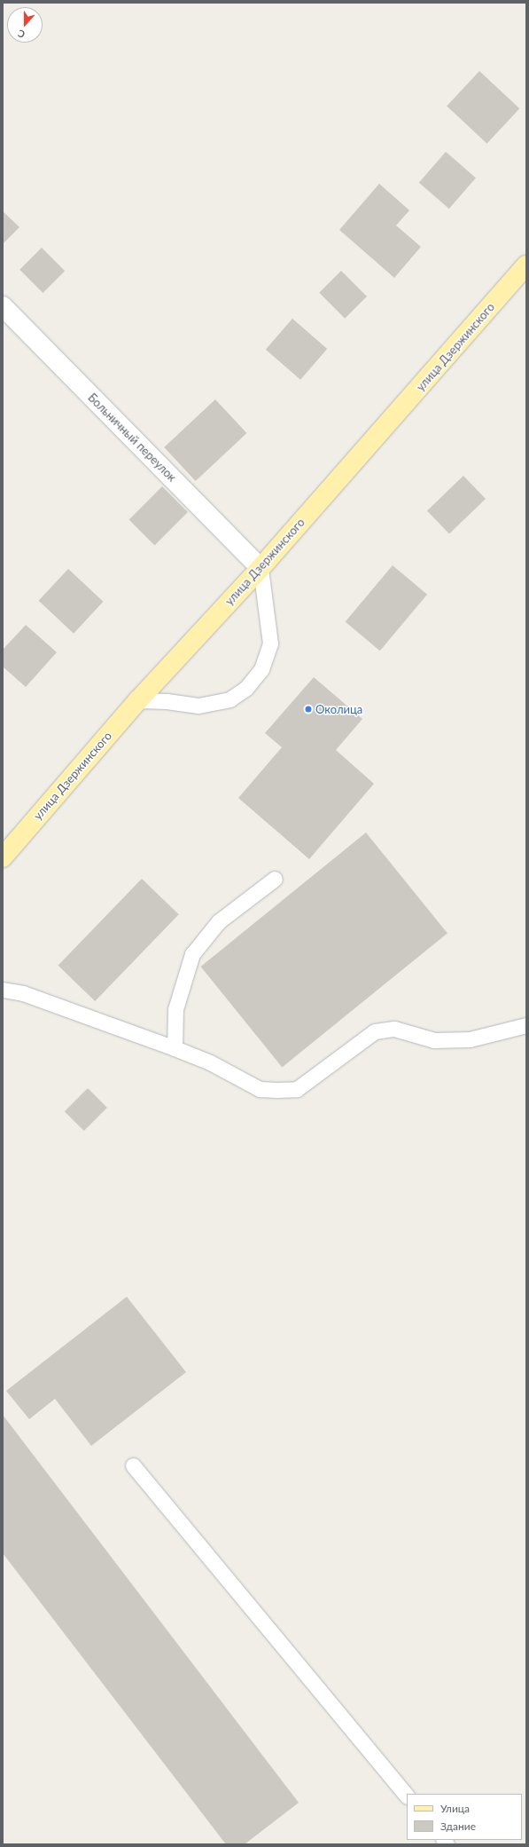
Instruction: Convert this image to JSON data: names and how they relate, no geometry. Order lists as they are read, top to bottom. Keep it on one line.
{"streets":{"main road":["улица Дзержинского"],"street":["Больничный переулок"]},"crossings":[["улица Дзержинского","Больничный переулок"]],"places":["Околица"],"legend":["Улица","Здание"],"north":"bottom"}
